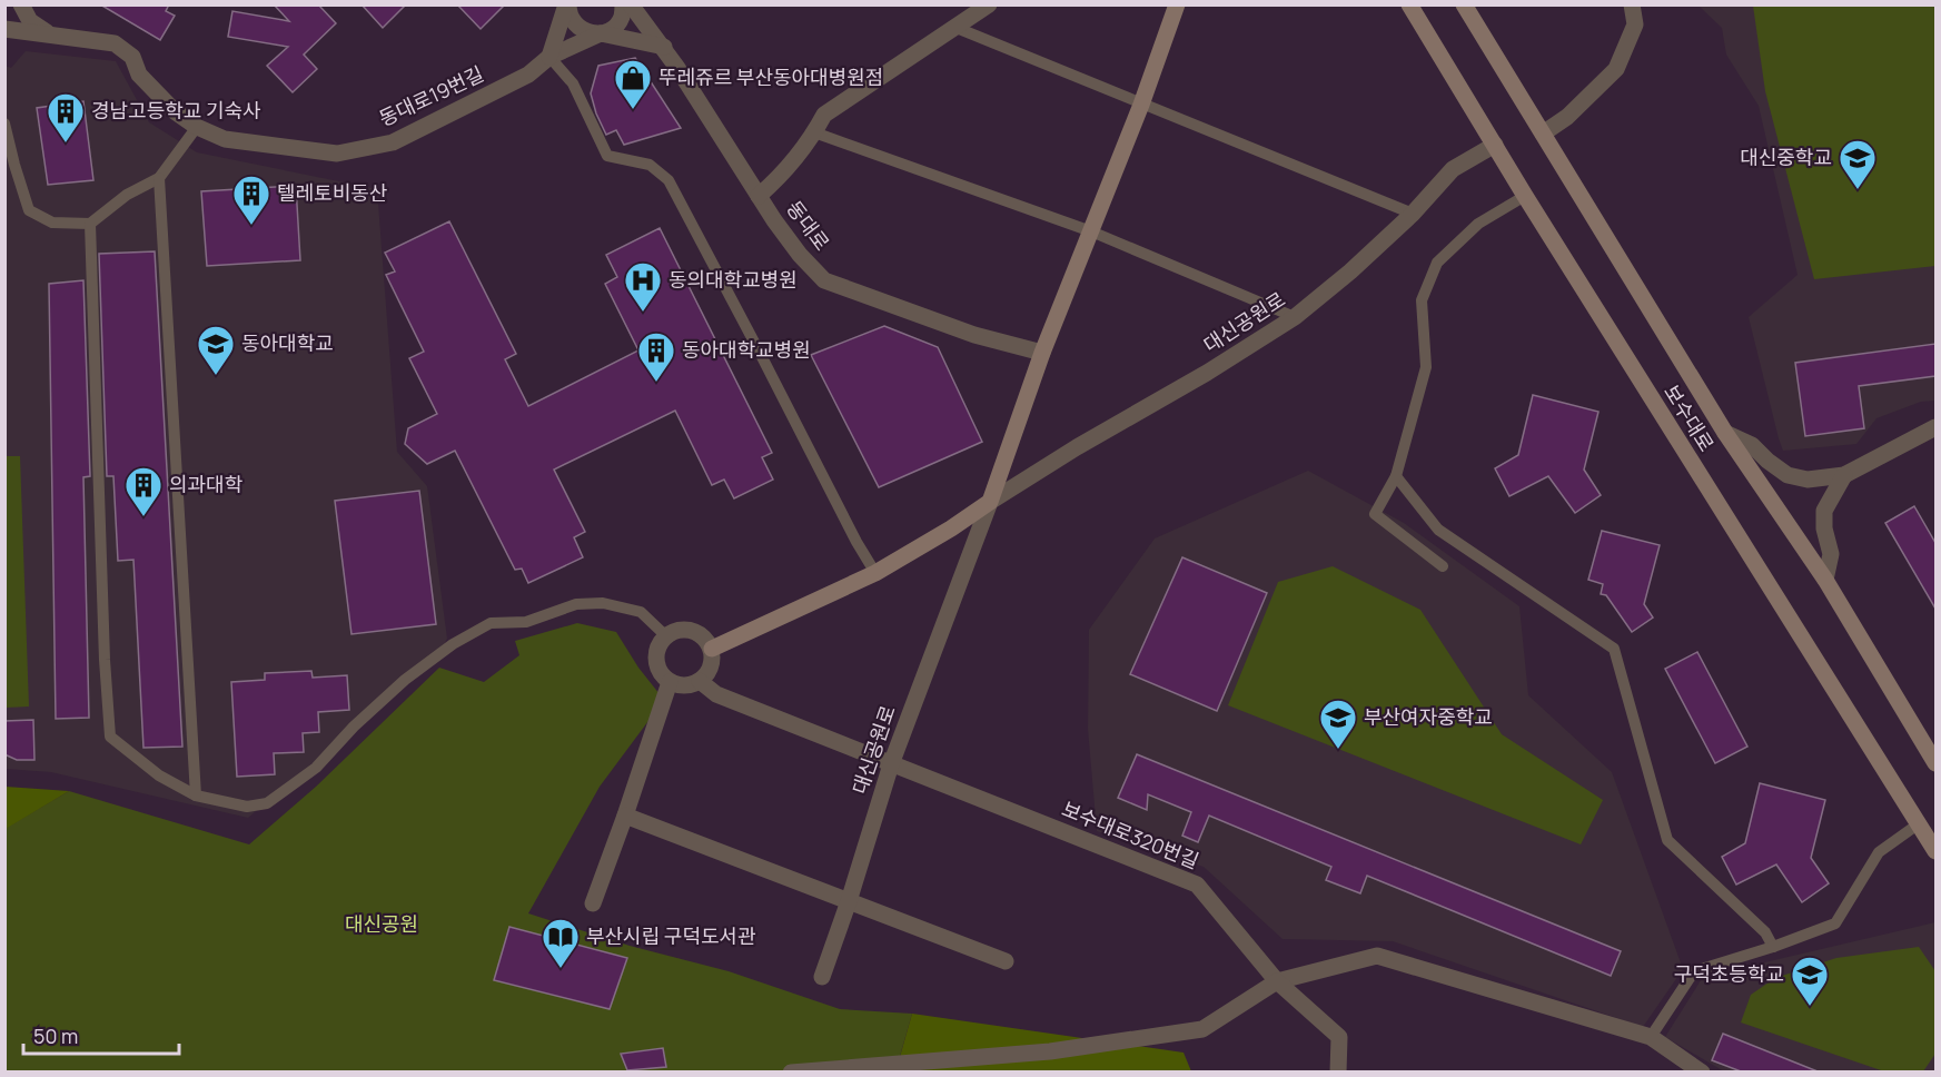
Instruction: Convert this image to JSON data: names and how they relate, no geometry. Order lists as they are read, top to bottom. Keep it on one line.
{"streets":{"main road":["대신공원로","보수대로"],"street":["동대로19번길","동대로","보수대로320번길"]},"crossings":[["동대로","대신공원로"],["대신공원로","보수대로"],["대신공원로","보수대로320번길"]],"parks":["대신공원"],"places":{"shop":["뚜레쥬르 부산동아대병원점"],"building":["경남고등학교 기숙사","텔레토비동산","동아대학교병원","의과대학"],"school or university":["대신중학교","동아대학교","부산여자중학교","구덕초등학교"],"hospital":["동의대학교병원"],"library":["부산시립 구덕도서관"]},"scale_bar":"50 m"}
